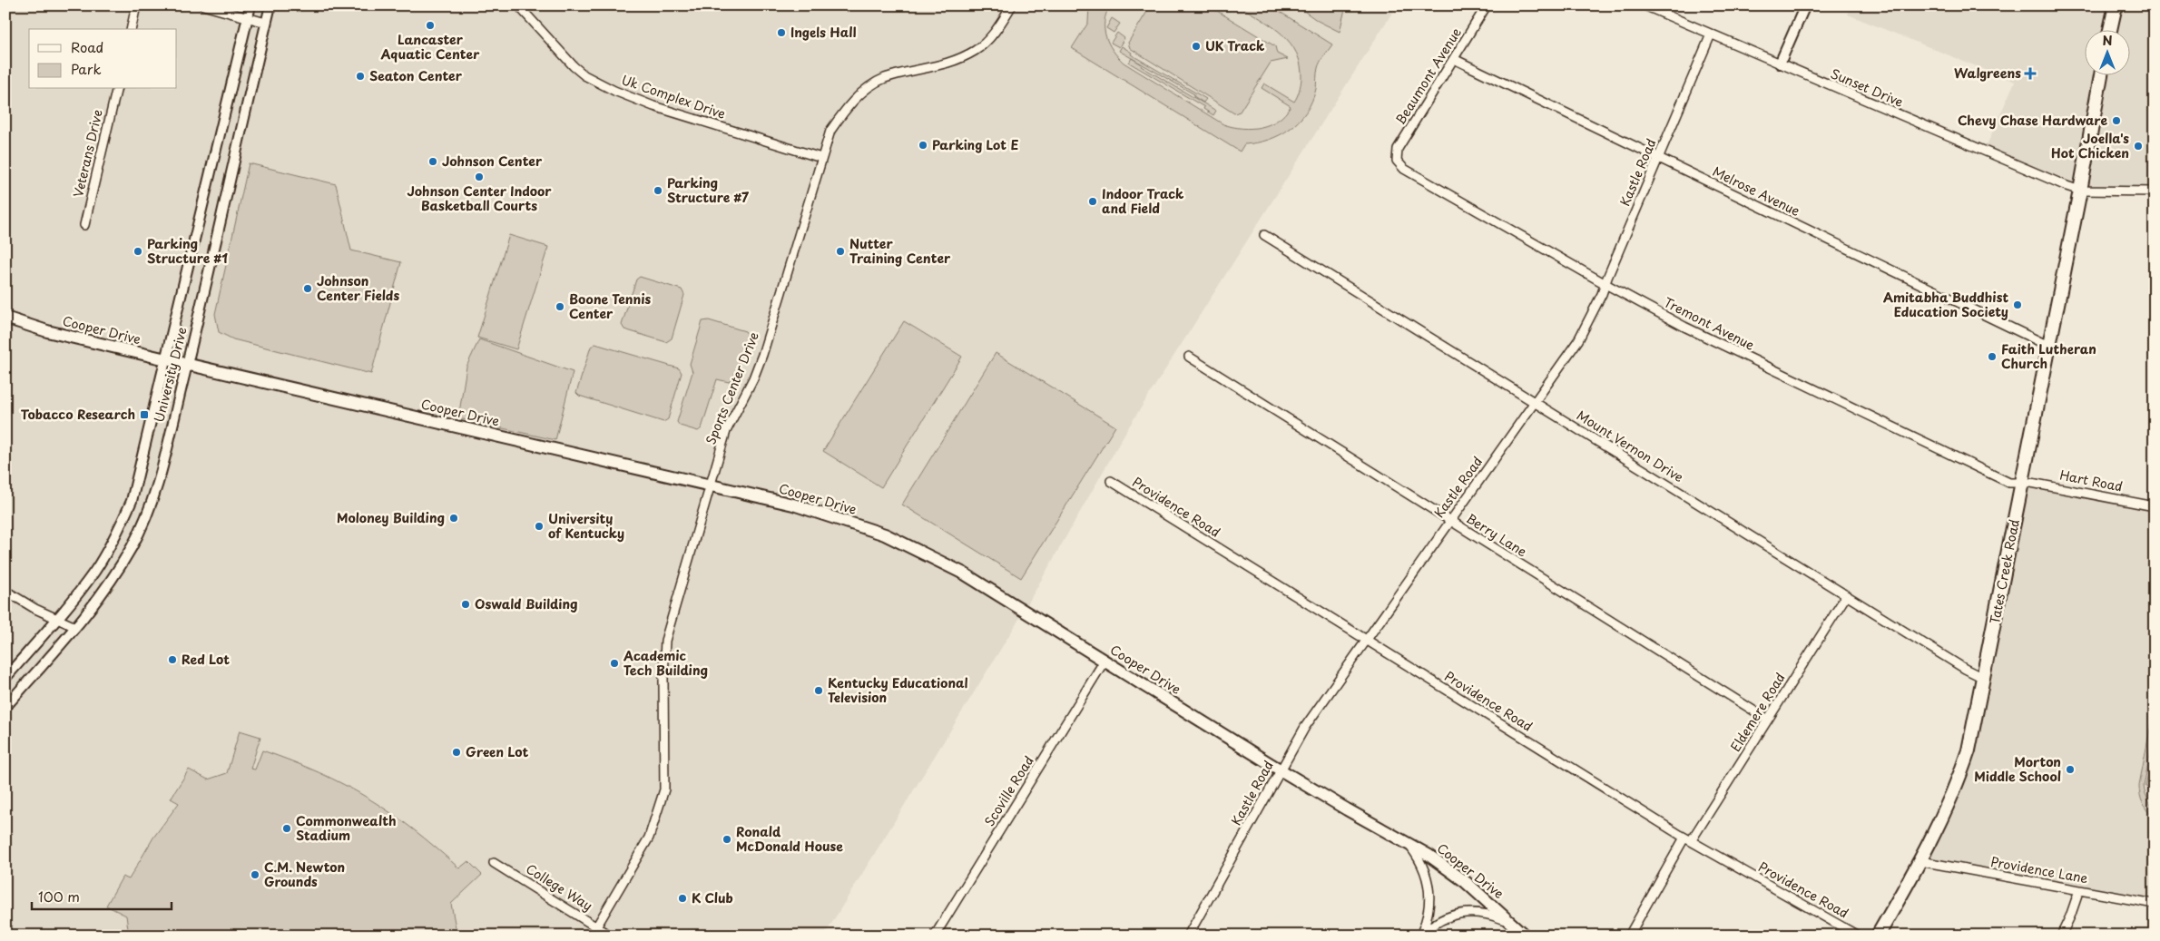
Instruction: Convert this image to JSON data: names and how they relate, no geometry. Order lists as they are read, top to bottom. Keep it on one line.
{"streets":{"main road":["Cooper Drive","Tates Creek Road"],"street":["Beaumont Avenue","Sunset Drive","Uk Complex Drive","Veterans Drive","Kastle Road","Melrose Avenue","Tremont Avenue","University Drive","Sports Center Drive","Mount Vernon Drive","Hart Road","Providence Road","Berry Lane","Eldemere Road","Scoville Road","Providence Lane","College Way"]},"crossings":[["Beaumont Avenue","Melrose Avenue"],["Beaumont Avenue","Tremont Avenue"],["Sunset Drive","Kastle Road"],["Sunset Drive","Tates Creek Road"],["Uk Complex Drive","Sports Center Drive"],["Kastle Road","Melrose Avenue"],["Kastle Road","Tremont Avenue"],["Kastle Road","Cooper Drive"],["Kastle Road","Mount Vernon Drive"],["Kastle Road","Providence Road"],["Kastle Road","Berry Lane"],["Melrose Avenue","Tates Creek Road"],["Tremont Avenue","Hart Road"],["Tremont Avenue","Tates Creek Road"],["Cooper Drive","University Drive"],["Cooper Drive","Sports Center Drive"],["Cooper Drive","Scoville Road"],["Sports Center Drive","College Way"],["Mount Vernon Drive","Tates Creek Road"],["Mount Vernon Drive","Eldemere Road"],["Hart Road","Tates Creek Road"],["Providence Road","Eldemere Road"],["Berry Lane","Eldemere Road"],["Tates Creek Road","Providence Lane"]],"places":{"other":["Lancaster Aquatic Center","Ingels Hall","UK Track","Seaton Center","Chevy Chase Hardware","Parking Lot E","Joella's Hot Chicken","Johnson Center","Johnson Center Indoor Basketball Courts","Parking Structure #7","Indoor Track and Field","Parking Structure #1","Nutter Training Center","Johnson Center Fields","Amitabha Buddhist Education Society","Boone Tennis Center","Faith Lutheran Church","Moloney Building","University of Kentucky","Oswald Building","Red Lot","Academic Tech Building","Kentucky Educational Television","Green Lot","Morton Middle School","Commonwealth Stadium","Ronald McDonald House","C.M. Newton Grounds","K Club"],"health":["Walgreens"],"transit":["Tobacco Research"]},"legend":["Road","Park"],"scale_bar":"100 m","north":"top"}
